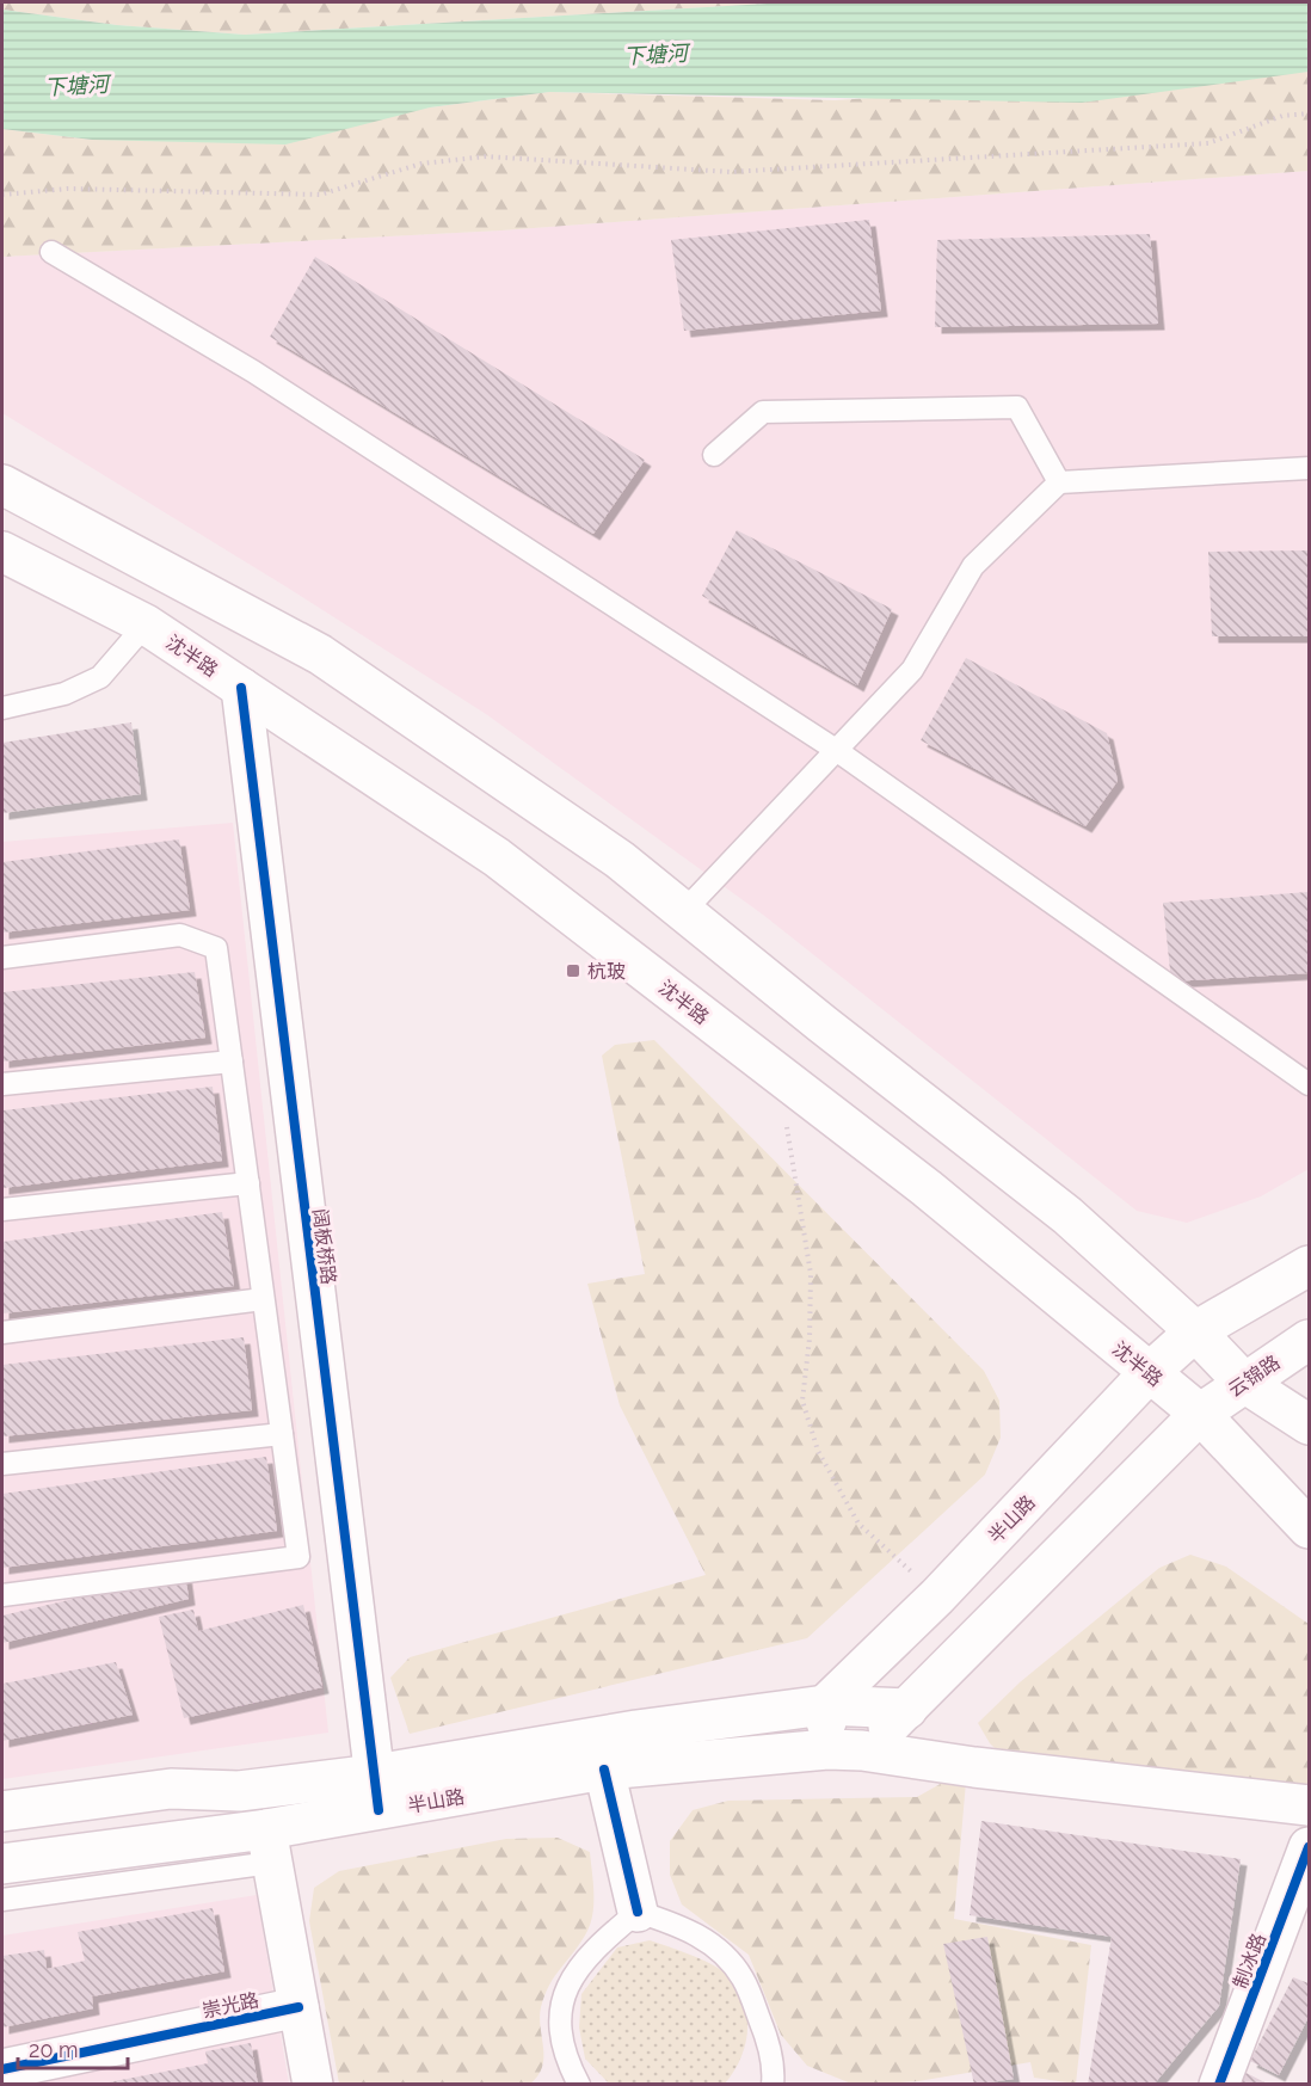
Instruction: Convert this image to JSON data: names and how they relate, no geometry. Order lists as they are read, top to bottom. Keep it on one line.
{"streets":{"main road":["沈半路","阔板桥路","云锦路","半山路","制冰路","崇光路"]},"crossings":[["沈半路","阔板桥路"],["沈半路","云锦路"],["沈半路","半山路"],["阔板桥路","半山路"]],"water":["下塘河"],"places":{"transit":["杭玻"]},"scale_bar":"20 m"}
